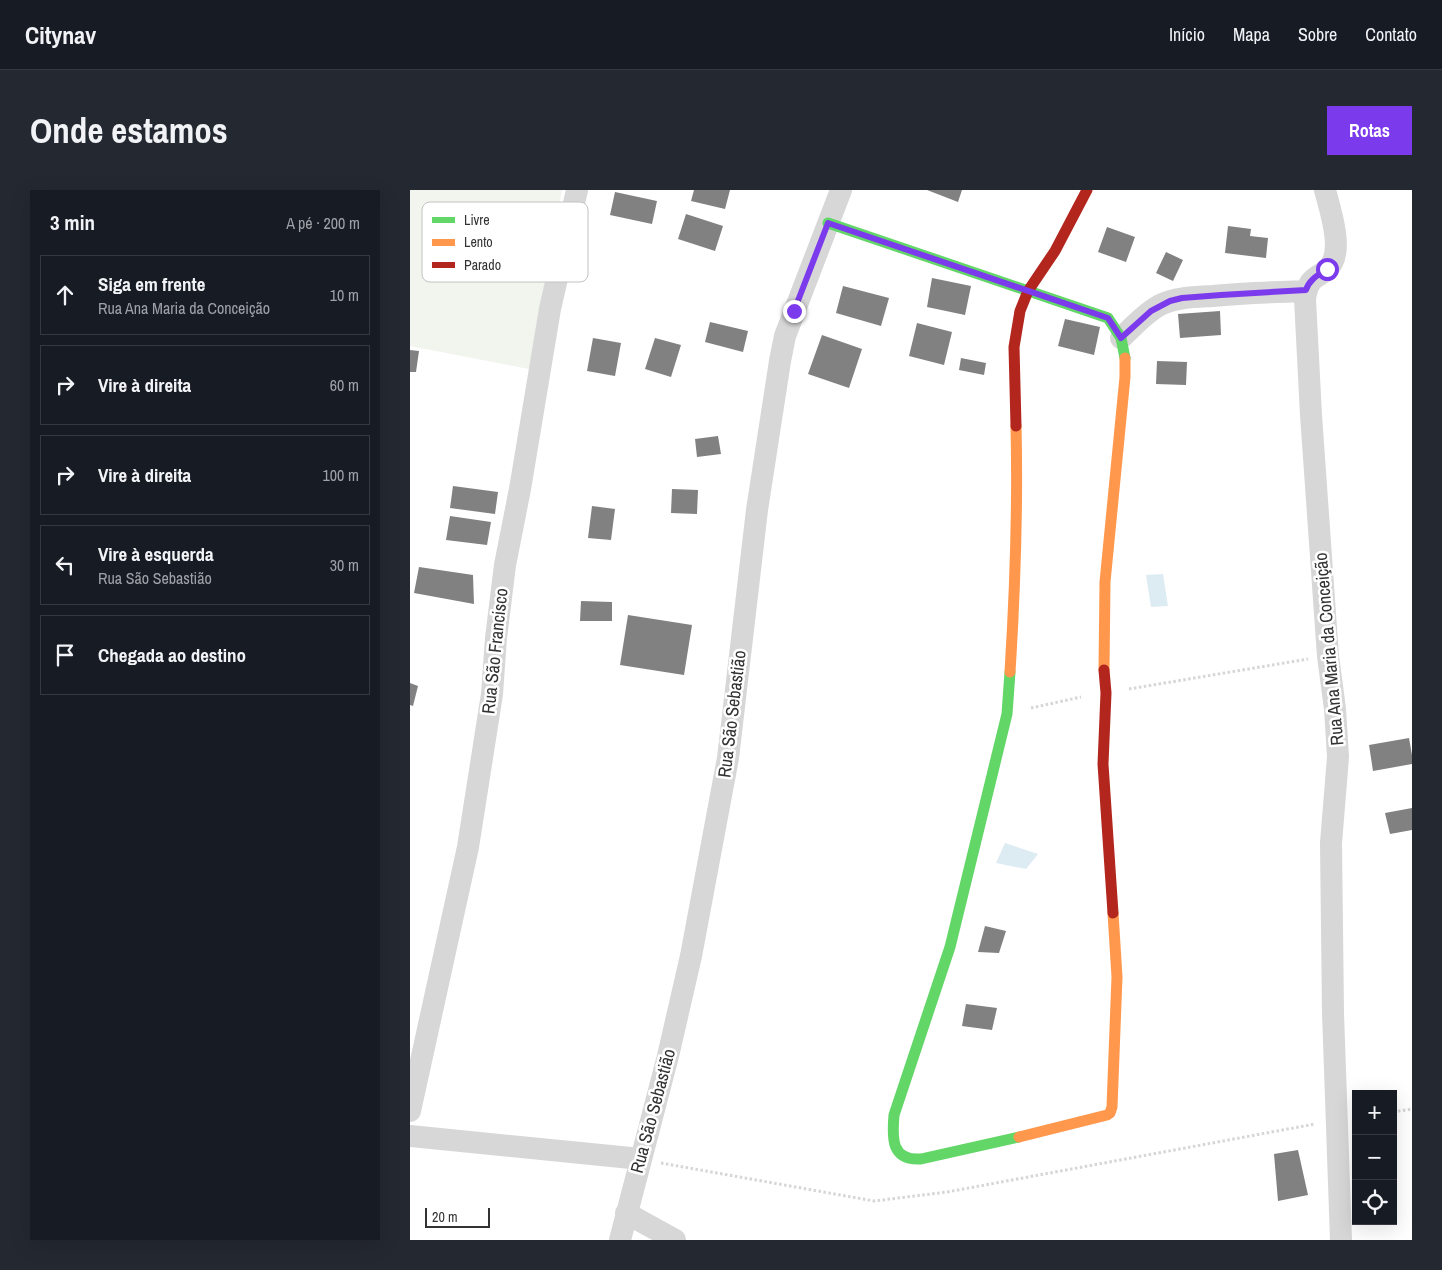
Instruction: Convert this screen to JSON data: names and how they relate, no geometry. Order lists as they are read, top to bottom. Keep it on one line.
{"streets":{"street":["Rua Ana Maria da Conceição","Rua São Francisco","Rua São Sebastião"]},"legend":["Livre","Lento","Parado"],"scale_bar":"20 m","page":{"header":"Citynav","nav":["Início","Mapa","Sobre","Contato"],"buttons":"Rotas","title":"Onde estamos","heading":["3 min","A pé · 200 m"],"list":[["Siga em frente","Rua Ana Maria da Conceição","10 m"],["Vire à direita","60 m"],["Vire à direita","100 m"],["Vire à esquerda","Rua São Sebastião","30 m"],"Chegada ao destino"],"map_buttons":["+","−"],"scale":"20 m"}}
